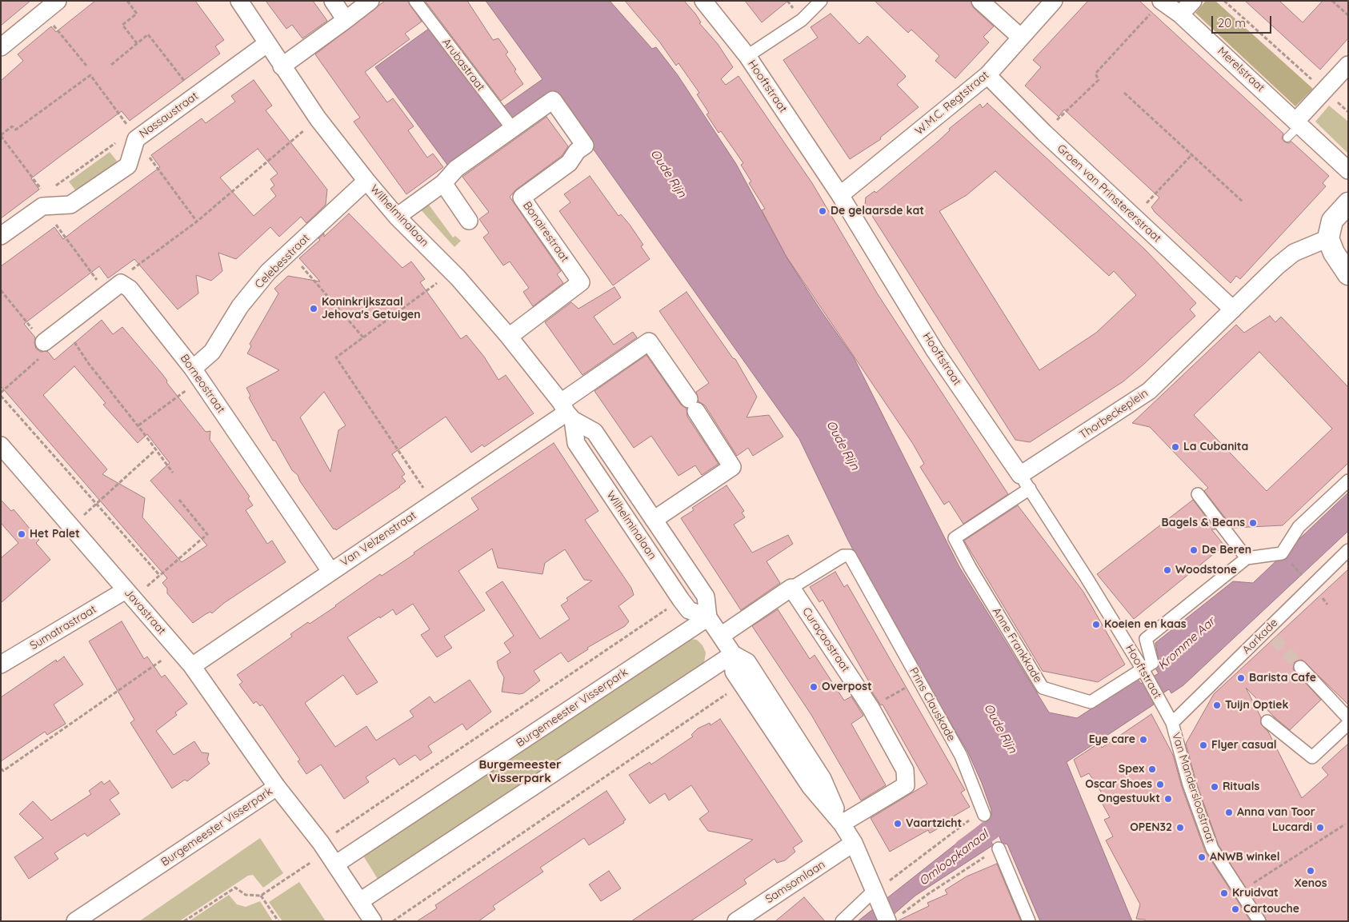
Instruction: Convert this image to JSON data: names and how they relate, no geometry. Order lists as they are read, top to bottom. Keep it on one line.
{"streets":{"street":["Arubastraat","Merelstraat","Hooftstraat","W.M.C. Regtstraat","Nassaustraat","Groen van Prinstererstraat","Wilhelminalaan","Bonairestraat","Celebesstraat","Borneostraat","Thorbeckeplein","Van Velzenstraat","Javastraat","Sumatrastraat","Aarkade","Curaçaostraat","Anne Frankkade","Prins Clauskade","Burgemeester Visserpark","Van Mandersloostraat","Samsomlaan"]},"crossings":[["Arubastraat","Bonairestraat"],["Hooftstraat","W.M.C. Regtstraat"],["Hooftstraat","Thorbeckeplein"],["Hooftstraat","Aarkade"],["Hooftstraat","Anne Frankkade"],["Hooftstraat","Van Mandersloostraat"],["W.M.C. Regtstraat","Groen van Prinstererstraat"],["Nassaustraat","Wilhelminalaan"],["Groen van Prinstererstraat","Thorbeckeplein"],["Wilhelminalaan","Bonairestraat"],["Wilhelminalaan","Celebesstraat"],["Wilhelminalaan","Van Velzenstraat"],["Wilhelminalaan","Curaçaostraat"],["Wilhelminalaan","Burgemeester Visserpark"],["Wilhelminalaan","Samsomlaan"],["Celebesstraat","Borneostraat"],["Borneostraat","Van Velzenstraat"],["Thorbeckeplein","Anne Frankkade"],["Van Velzenstraat","Javastraat"],["Javastraat","Sumatrastraat"],["Javastraat","Burgemeester Visserpark"],["Aarkade","Van Mandersloostraat"],["Curaçaostraat","Prins Clauskade"]],"districts":["Burgemeester Visserpark"],"water":["Oude Rijn","Kromme Aar","Omloopkanaal"],"places":["De gelaarsde kat","Koninkrijkszaal Jehova's Getuigen","La Cubanita","Bagels & Beans","Het Palet","De Beren","Woodstone","Koeien en kaas","Barista Cafe","Overpost","Tuijn Optiek","Eye care","Flyer casual","Spex","Oscar Shoes","Rituals","Ongestuukt","Anna van Toor","Vaartzicht","OPEN32","Lucardi","ANWB winkel","Xenos","Kruidvat","Cartouche"],"scale_bar":"20 m"}
